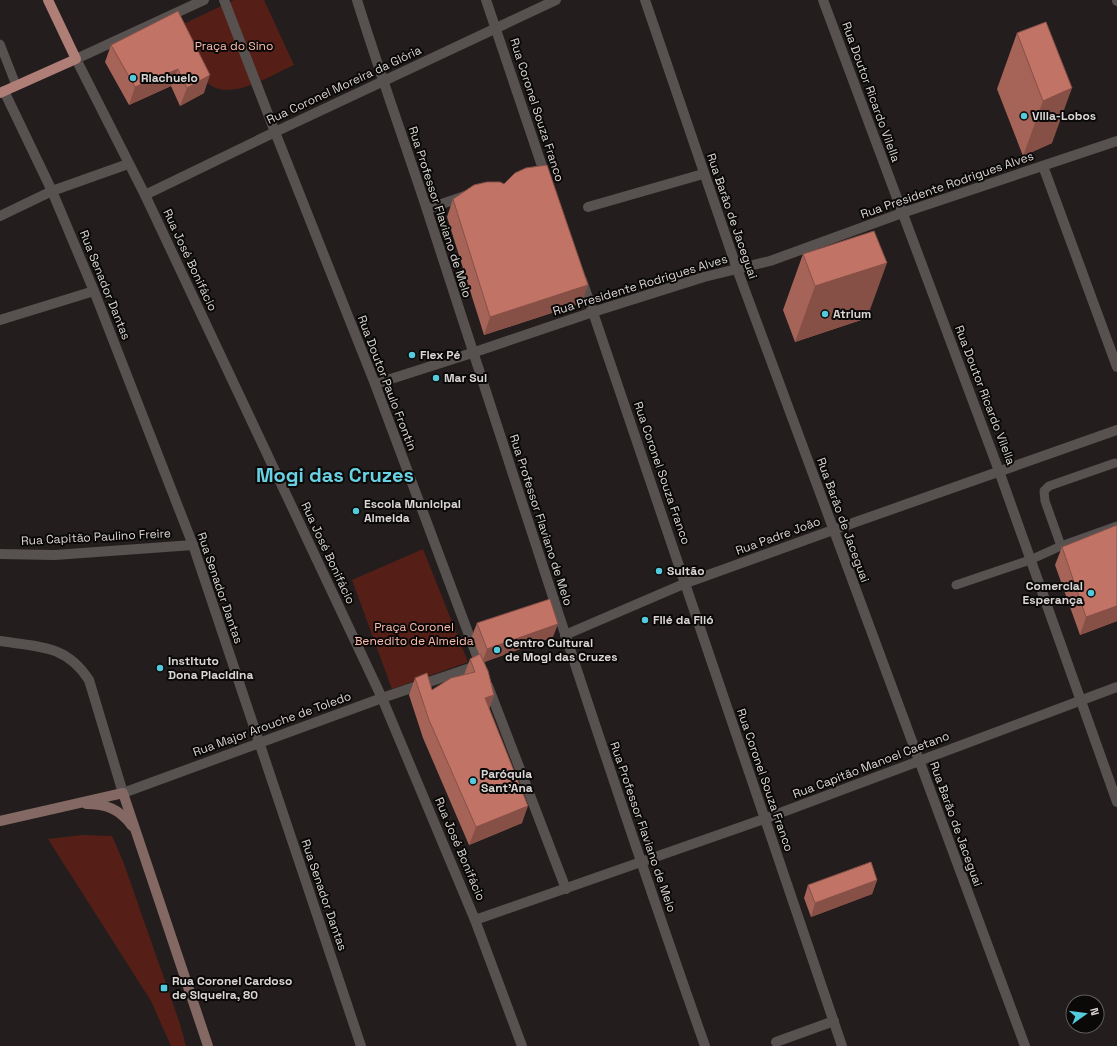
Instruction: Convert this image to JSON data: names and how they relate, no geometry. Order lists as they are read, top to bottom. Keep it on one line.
{"streets":{"main road":["Rua Major Arouche de Toledo"],"street":["Rua Coronel Moreira da Glória","Rua Doutor Ricardo Vilella","Rua Coronel Souza Franco","Rua Presidente Rodrigues Alves","Rua Professor Flaviano de Melo","Rua Barão de Jaceguai","Rua José Bonifácio","Rua Senador Dantas","Rua Doutor Paulo Frontin","Rua Padre João","Rua Capitão Paulino Freire","Rua Capitão Manoel Caetano"]},"crossings":[["Rua Coronel Moreira da Glória","Rua Coronel Souza Franco"],["Rua Coronel Moreira da Glória","Rua Professor Flaviano de Melo"],["Rua Coronel Moreira da Glória","Rua José Bonifácio"],["Rua Coronel Moreira da Glória","Rua Doutor Paulo Frontin"],["Rua Doutor Ricardo Vilella","Rua Presidente Rodrigues Alves"],["Rua Doutor Ricardo Vilella","Rua Padre João"],["Rua Doutor Ricardo Vilella","Rua Capitão Manoel Caetano"],["Rua Coronel Souza Franco","Rua Presidente Rodrigues Alves"],["Rua Coronel Souza Franco","Rua Padre João"],["Rua Coronel Souza Franco","Rua Capitão Manoel Caetano"],["Rua Presidente Rodrigues Alves","Rua Professor Flaviano de Melo"],["Rua Presidente Rodrigues Alves","Rua Barão de Jaceguai"],["Rua Presidente Rodrigues Alves","Rua Doutor Paulo Frontin"],["Rua Professor Flaviano de Melo","Rua Padre João"],["Rua Professor Flaviano de Melo","Rua Capitão Manoel Caetano"],["Rua Barão de Jaceguai","Rua Padre João"],["Rua Barão de Jaceguai","Rua Capitão Manoel Caetano"],["Rua José Bonifácio","Rua Major Arouche de Toledo"],["Rua José Bonifácio","Rua Capitão Manoel Caetano"],["Rua Senador Dantas","Rua Capitão Paulino Freire"],["Rua Senador Dantas","Rua Major Arouche de Toledo"],["Rua Doutor Paulo Frontin","Rua Major Arouche de Toledo"],["Rua Doutor Paulo Frontin","Rua Capitão Manoel Caetano"]],"districts":["Mogi das Cruzes"],"parks":["Praça do Sino","Praça Coronel Benedito de Almeida"],"places":{"other":["Riachuelo","Villa-Lobos","Atrium","Flex Pé","Mar Sul","Escola Municipal Almeida","Sultão","Comercial Esperança","Filé da Filó","Centro Cultural de Mogi das Cruzes","Instituto Dona Placidina","Paróquia Sant'Ana"],"transit":["Rua Coronel Cardoso de Siqueira, 80"]},"north":"right"}
